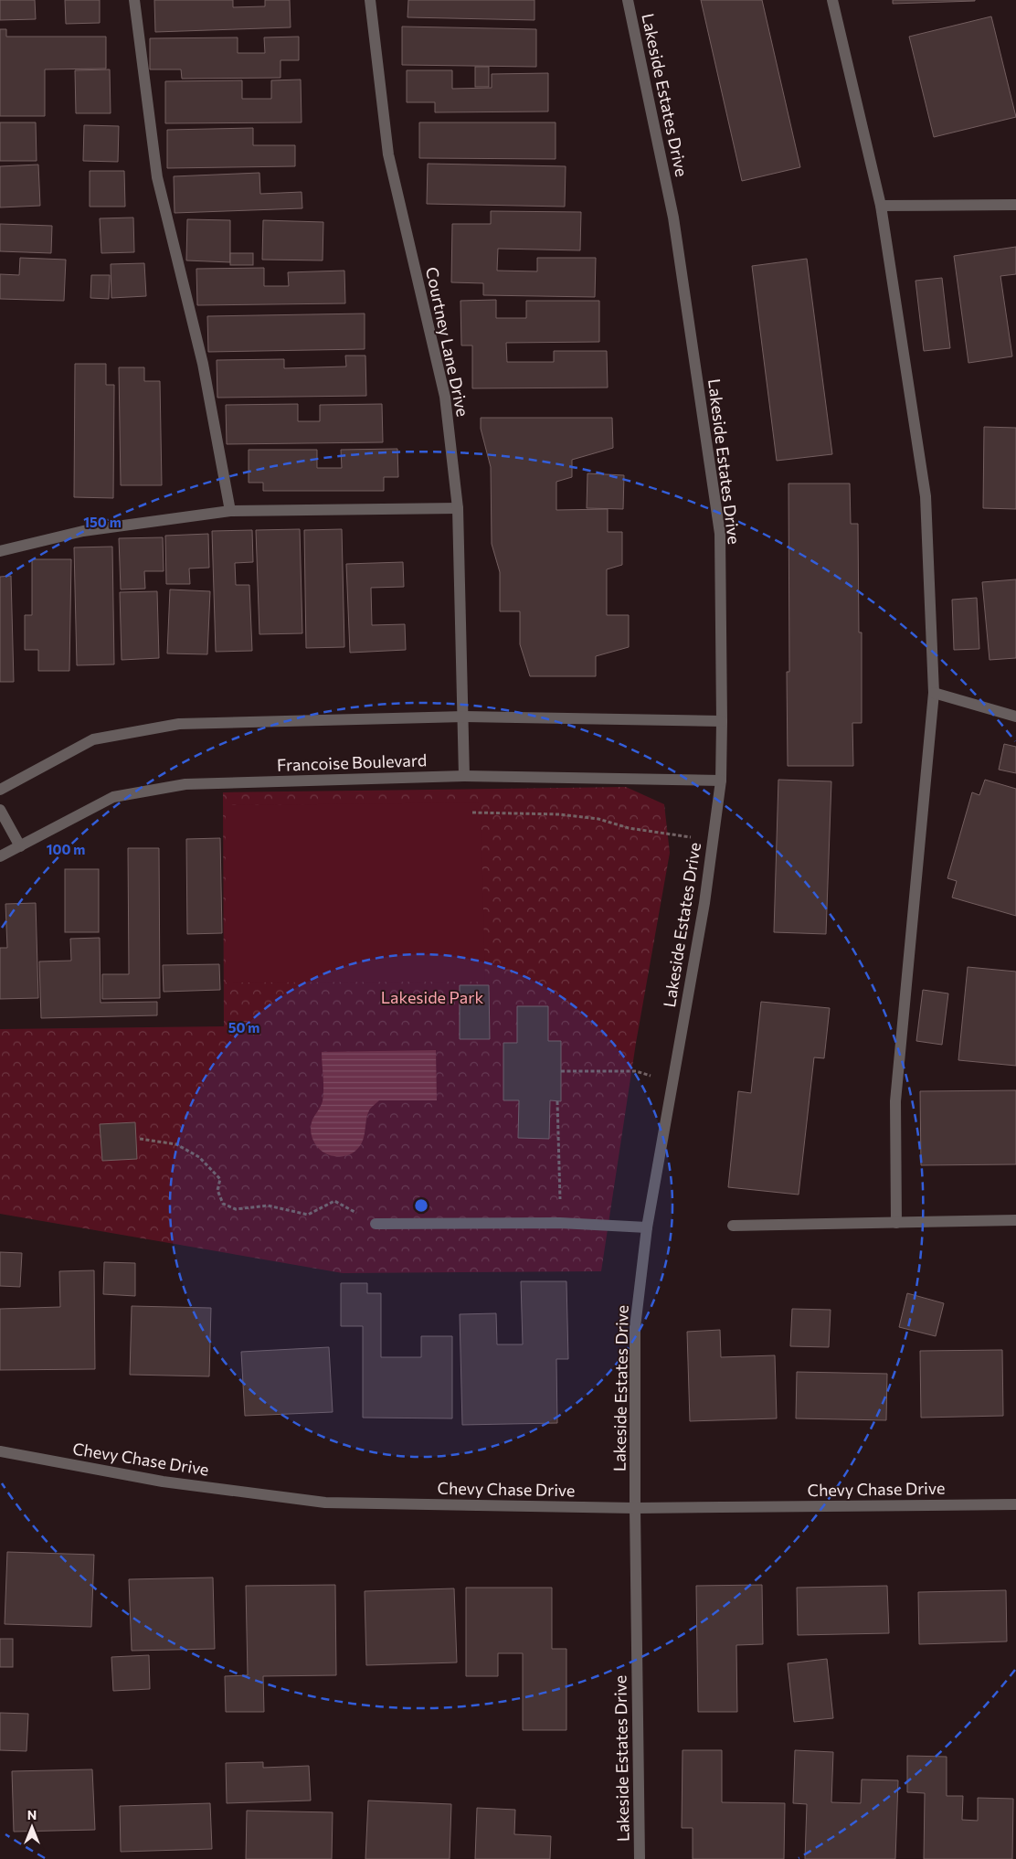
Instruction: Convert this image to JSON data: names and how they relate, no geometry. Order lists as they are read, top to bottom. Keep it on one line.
{"streets":{"street":["Lakeside Estates Drive","Courtney Lane Drive","Francoise Boulevard","Chevy Chase Drive"]},"crossings":[["Lakeside Estates Drive","Francoise Boulevard"],["Lakeside Estates Drive","Chevy Chase Drive"],["Courtney Lane Drive","Francoise Boulevard"]],"parks":["Lakeside Park"],"north":"top","rings":["150 m","100 m","50 m"]}
